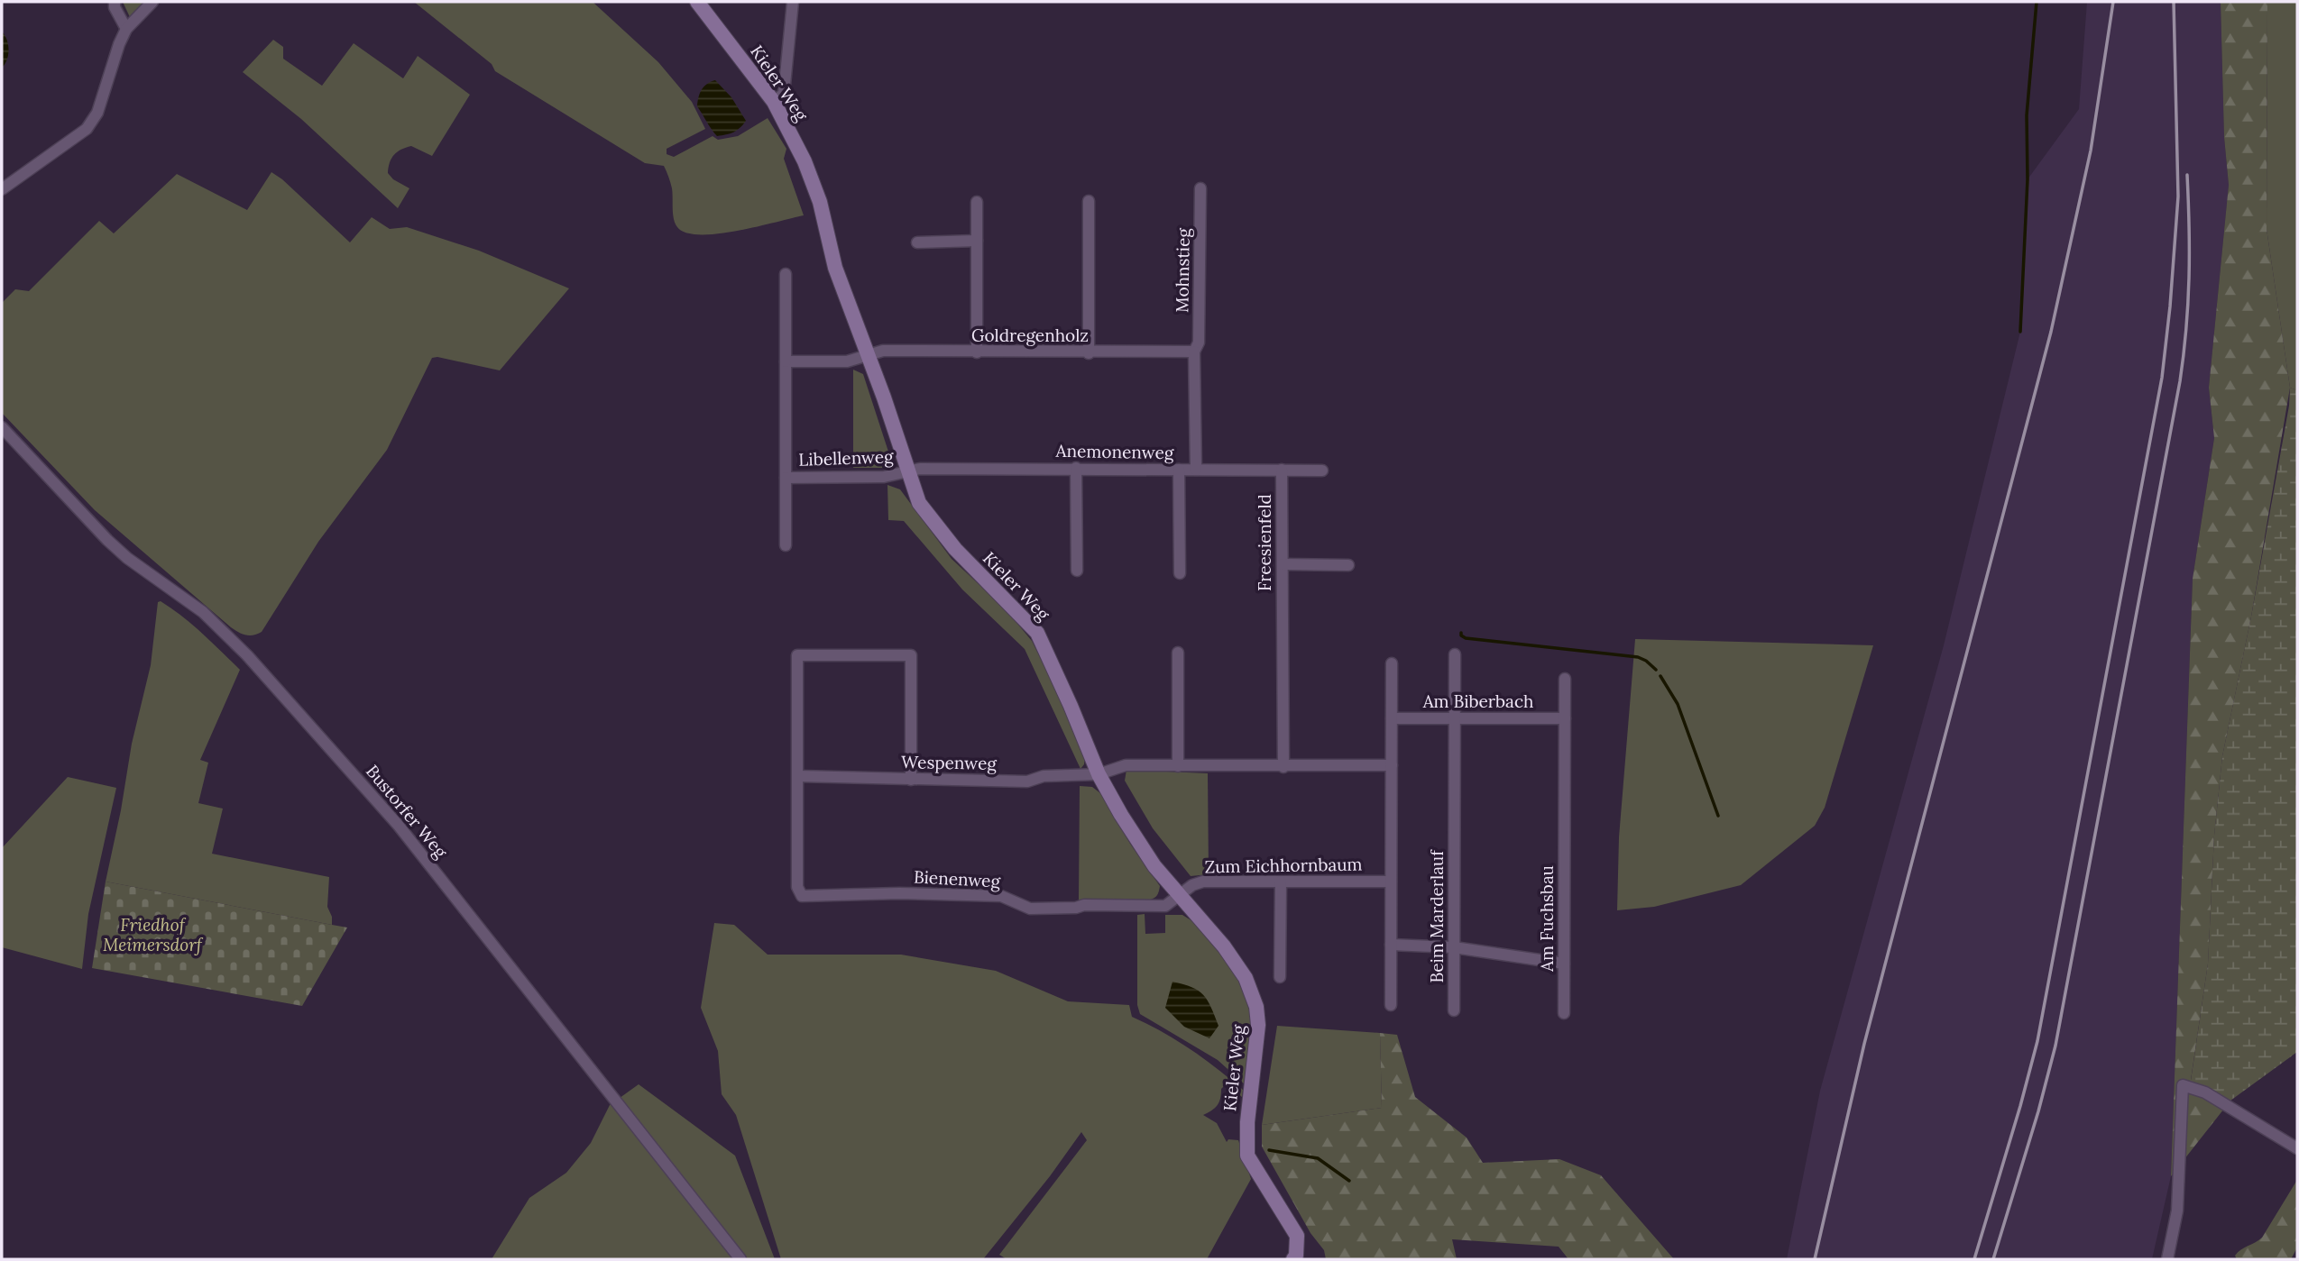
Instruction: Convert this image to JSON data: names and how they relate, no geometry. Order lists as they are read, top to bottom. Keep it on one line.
{"streets":{"street":["Kieler Weg","Mohnstieg","Goldregenholz","Anemonenweg","Libellenweg","Freesienfeld","Am Biberbach","Wespenweg","Bustorfer Weg","Zum Eichhornbaum","Bienenweg","Beim Marderlauf","Am Fuchsbau"]},"crossings":[["Kieler Weg","Goldregenholz"],["Kieler Weg","Anemonenweg"],["Kieler Weg","Libellenweg"],["Kieler Weg","Wespenweg"],["Kieler Weg","Zum Eichhornbaum"],["Kieler Weg","Bienenweg"],["Mohnstieg","Goldregenholz"],["Mohnstieg","Anemonenweg"],["Anemonenweg","Libellenweg"],["Anemonenweg","Freesienfeld"],["Am Biberbach","Beim Marderlauf"],["Am Biberbach","Am Fuchsbau"],["Wespenweg","Bienenweg"],["Zum Eichhornbaum","Bienenweg"]],"parks":["Friedhof Meimersdorf"]}
